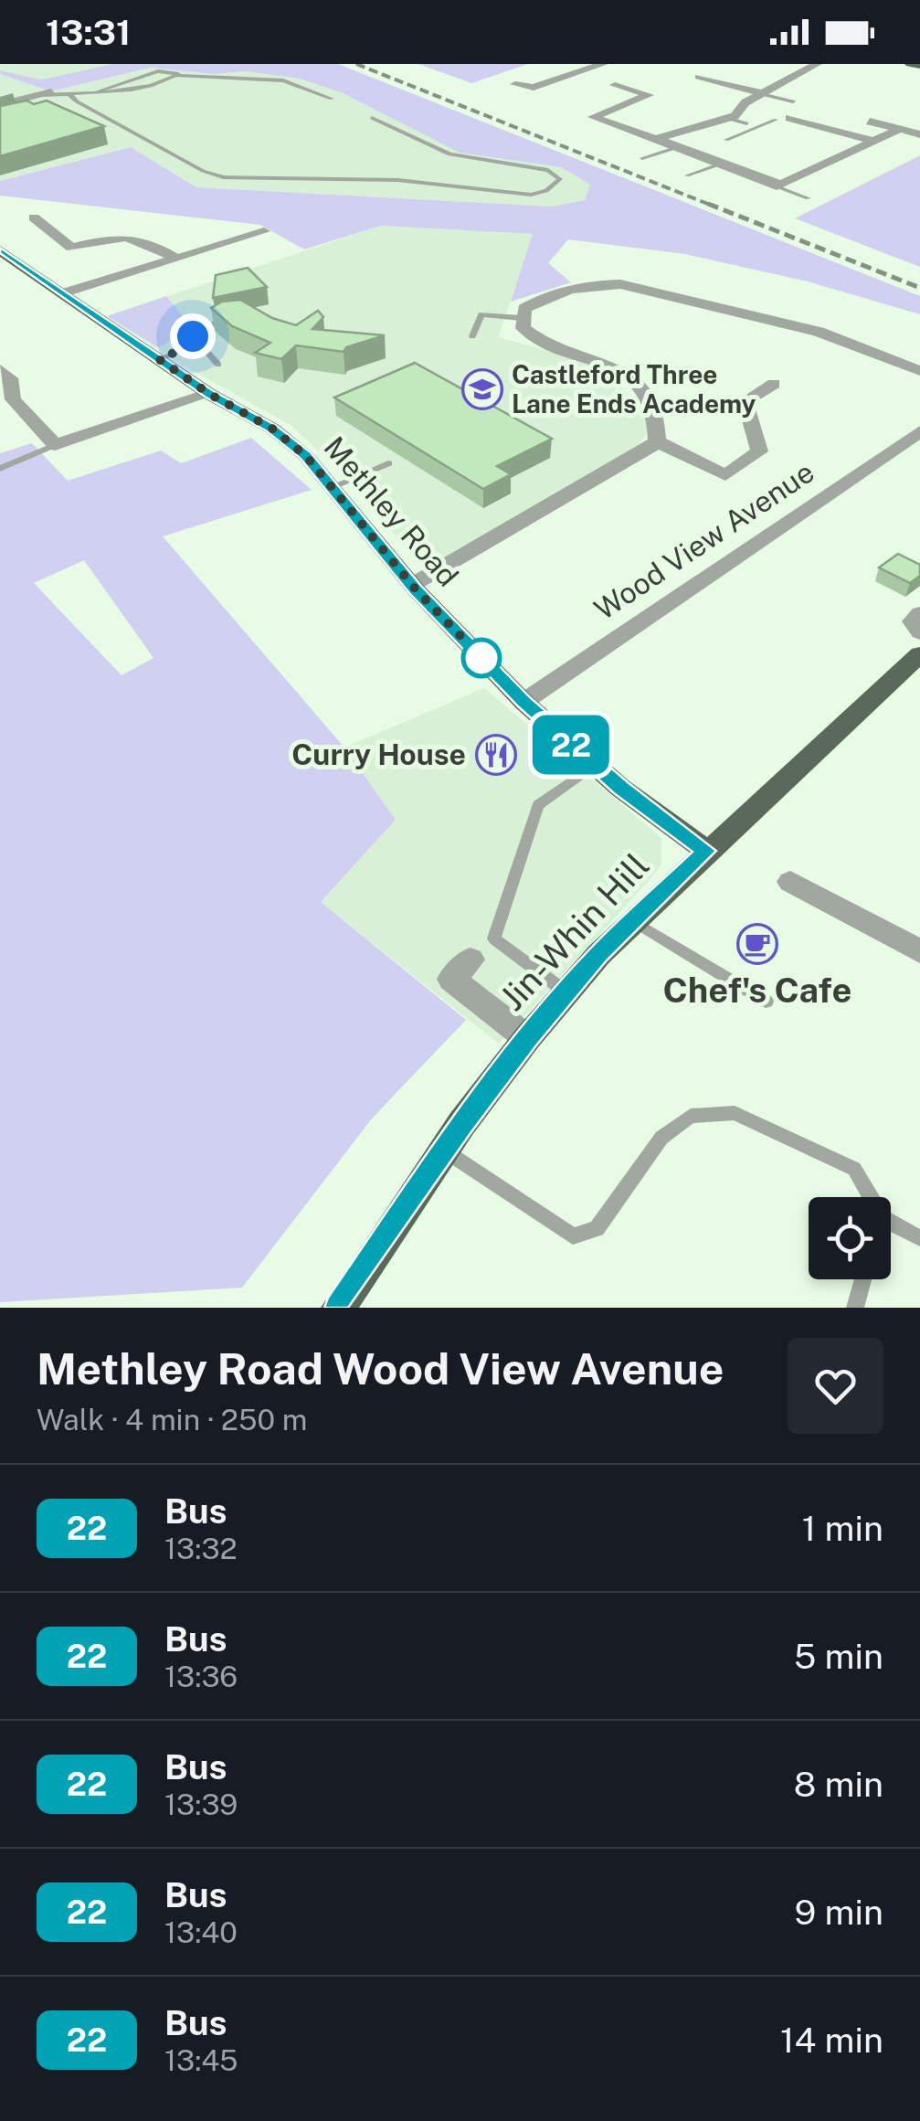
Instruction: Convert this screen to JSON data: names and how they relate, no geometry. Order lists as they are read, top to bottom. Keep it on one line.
{"streets":{"main road":["Methley Road","Jin-Whin Hill"],"street":["Wood View Avenue"]},"crossings":[["Methley Road","Wood View Avenue"],["Methley Road","Jin-Whin Hill"]],"places":{"school or university":["Castleford Three Lane Ends Academy"],"restaurant":["Curry House"],"cafe":["Chef's Cafe"]},"lines":["bus line 22"],"page":{"status":"13:31","on_map":"22","heading":["Methley Road Wood View Avenue","Walk · 4 min · 250 m"],"list":[{"mark":"22","name":"Bus","note":"13:32","value":"1 min"},{"mark":"22","name":"Bus","note":"13:36","value":"5 min"},{"mark":"22","name":"Bus","note":"13:39","value":"8 min"},{"mark":"22","name":"Bus","note":"13:40","value":"9 min"},{"mark":"22","name":"Bus","note":"13:45","value":"14 min"}]}}
